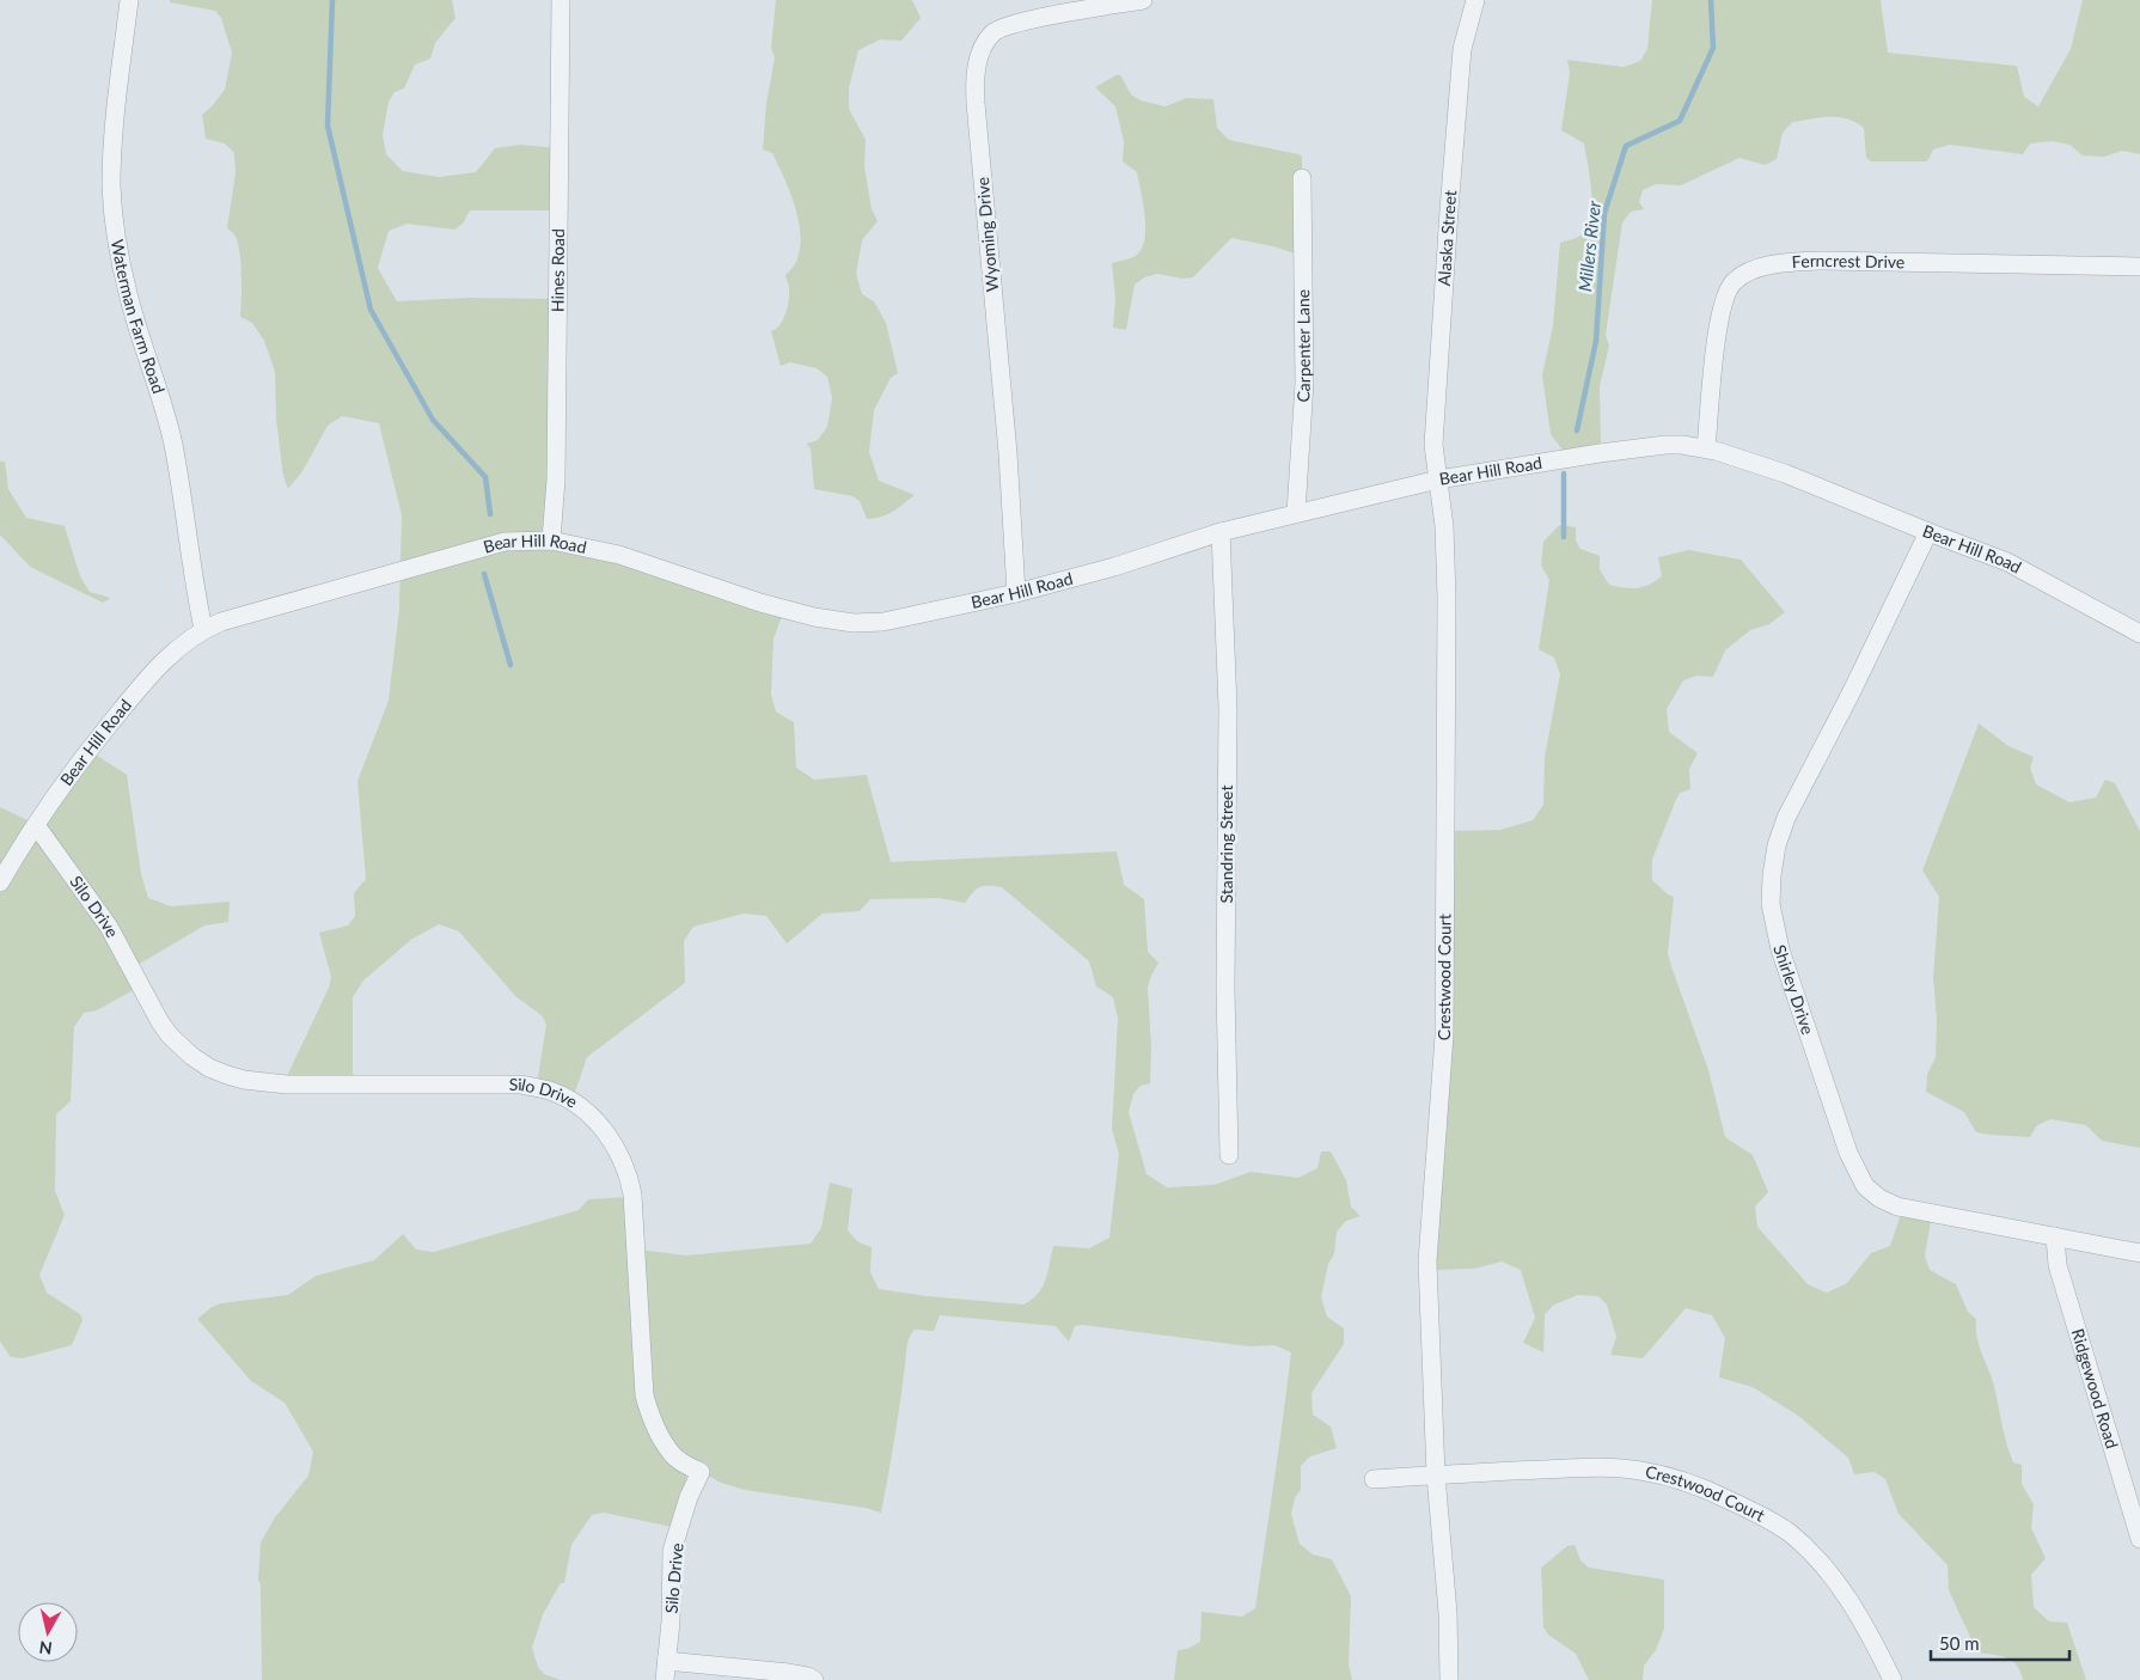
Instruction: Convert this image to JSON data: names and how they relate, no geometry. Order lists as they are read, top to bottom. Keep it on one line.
{"streets":{"street":["Wyoming Drive","Alaska Street","Ferncrest Drive","Hines Road","Waterman Farm Road","Carpenter Lane","Bear Hill Road","Standring Street","Silo Drive","Crestwood Court","Shirley Drive","Ridgewood Road"]},"crossings":[["Wyoming Drive","Bear Hill Road"],["Alaska Street","Bear Hill Road"],["Alaska Street","Crestwood Court"],["Ferncrest Drive","Bear Hill Road"],["Hines Road","Bear Hill Road"],["Waterman Farm Road","Bear Hill Road"],["Carpenter Lane","Bear Hill Road"],["Bear Hill Road","Standring Street"],["Bear Hill Road","Silo Drive"],["Bear Hill Road","Crestwood Court"],["Bear Hill Road","Shirley Drive"],["Shirley Drive","Ridgewood Road"]],"water":["Millers River"],"scale_bar":"50 m","north":"bottom"}
